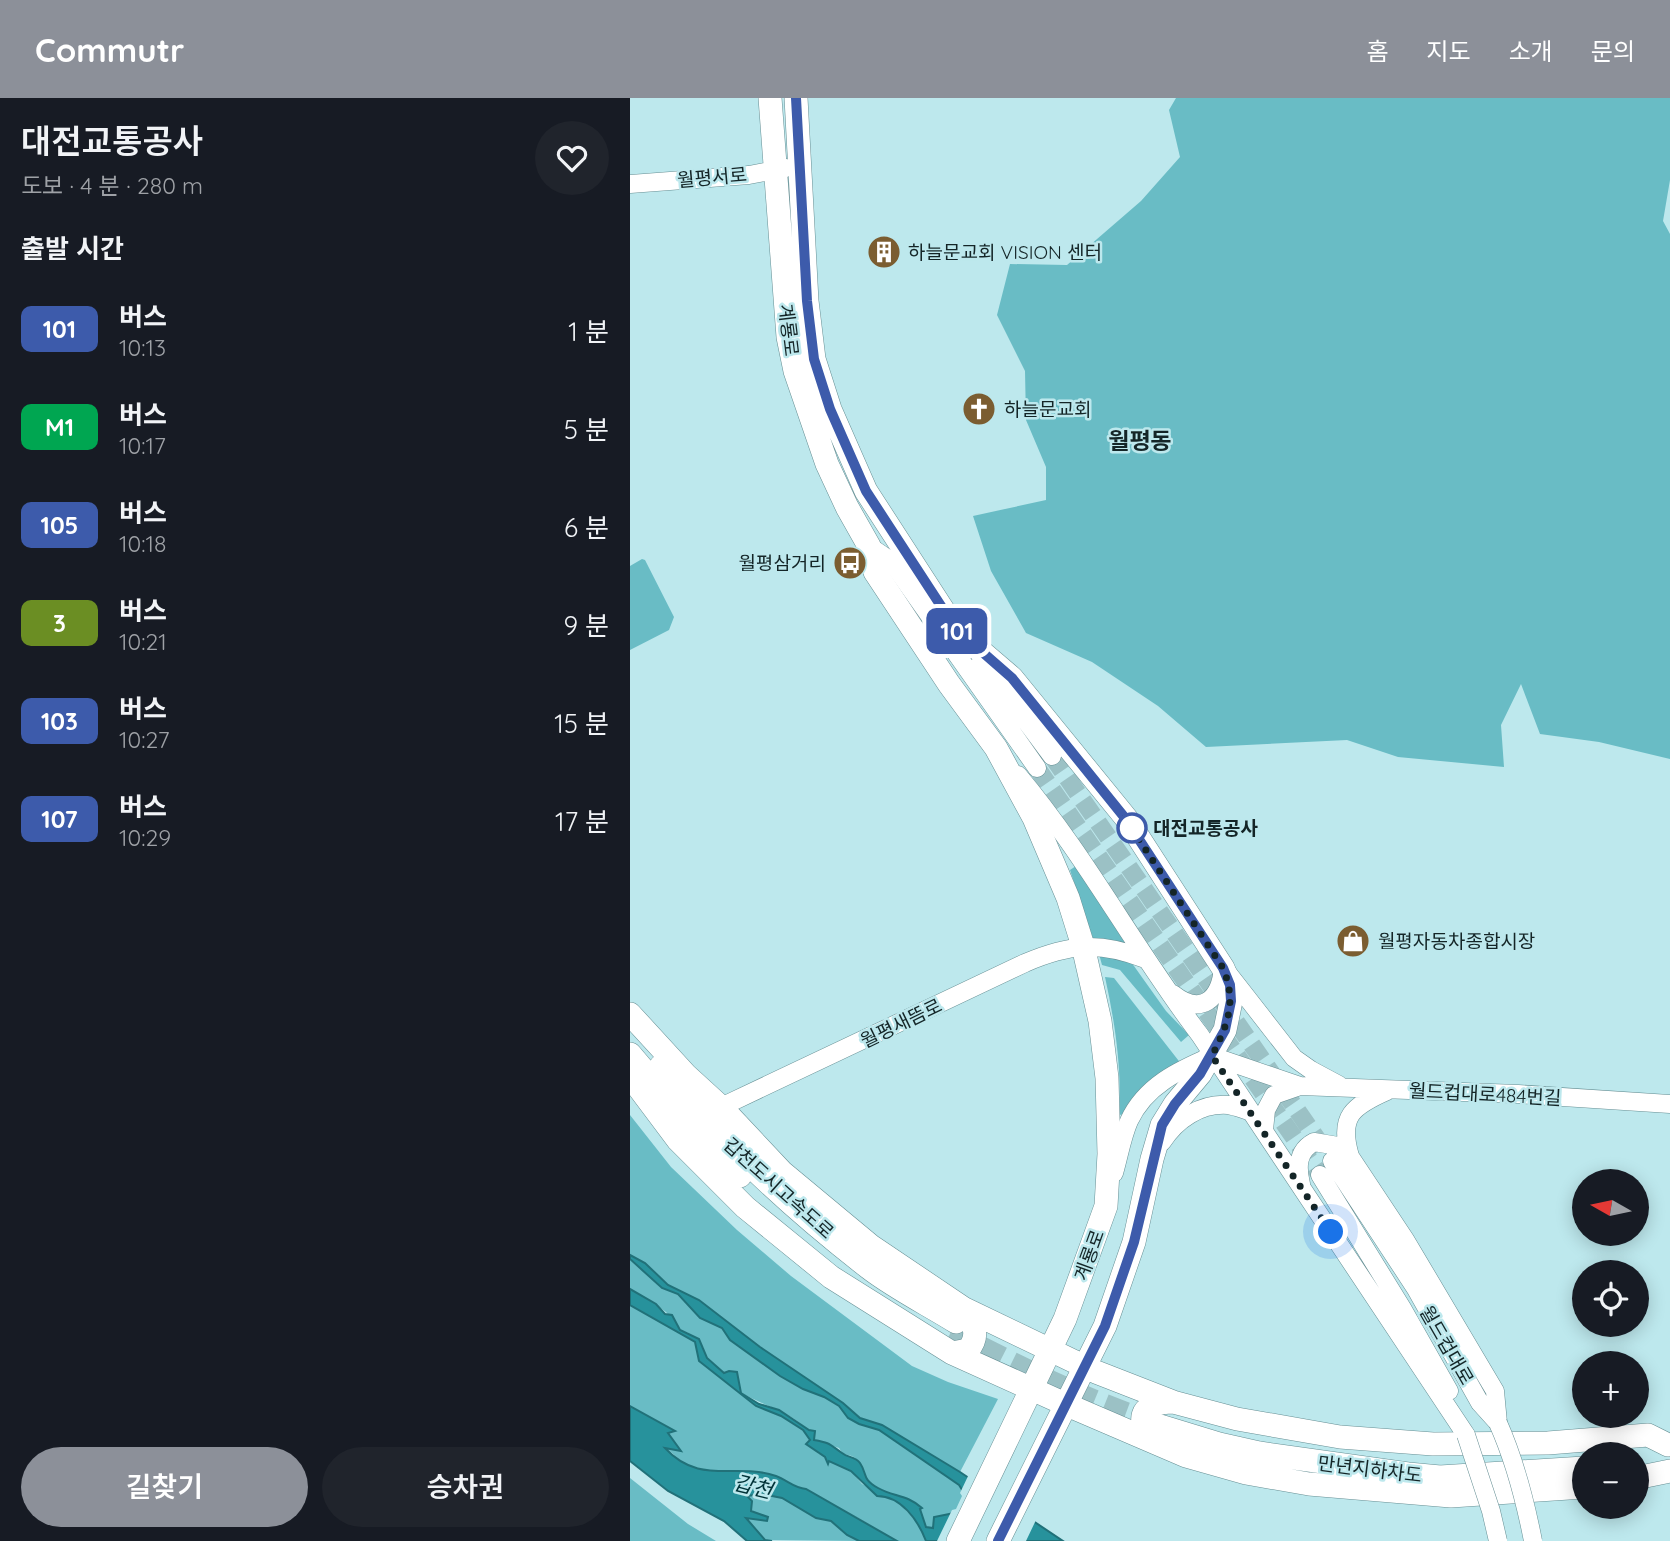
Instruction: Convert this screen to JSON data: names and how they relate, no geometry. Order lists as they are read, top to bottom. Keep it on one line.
{"streets":{"main road":["계룡로","갑천도시고속도로","만년지하차도"],"street":["월평서로","월평새뜸로","월드컵대로484번길","월드컵대로"]},"crossings":[["월평서로","계룡로"],["계룡로","월평새뜸로"]],"districts":["월평동"],"water":["갑천"],"places":{"building":["하늘문교회 VISION 센터"],"church":["하늘문교회"],"bus stop":["월평삼거리"],"other":["대전교통공사"],"shop":["월평자동차종합시장"]},"lines":["bus line 101"],"north":"left","page":{"header":"Commutr","nav":["홈","지도","소개","문의"],"heading":[["대전교통공사","도보 · 4 분 · 280 m"],"출발 시간"],"on_map":"101","list":[{"mark":"101","name":"버스","note":"10:13","value":"1 분"},{"mark":"M1","name":"버스","note":"10:17","value":"5 분"},{"mark":"105","name":"버스","note":"10:18","value":"6 분"},{"mark":"3","name":"버스","note":"10:21","value":"9 분"},{"mark":"103","name":"버스","note":"10:27","value":"15 분"},{"mark":"107","name":"버스","note":"10:29","value":"17 분"}],"map_buttons":["+","−"],"buttons":["길찾기","승차권"]}}
